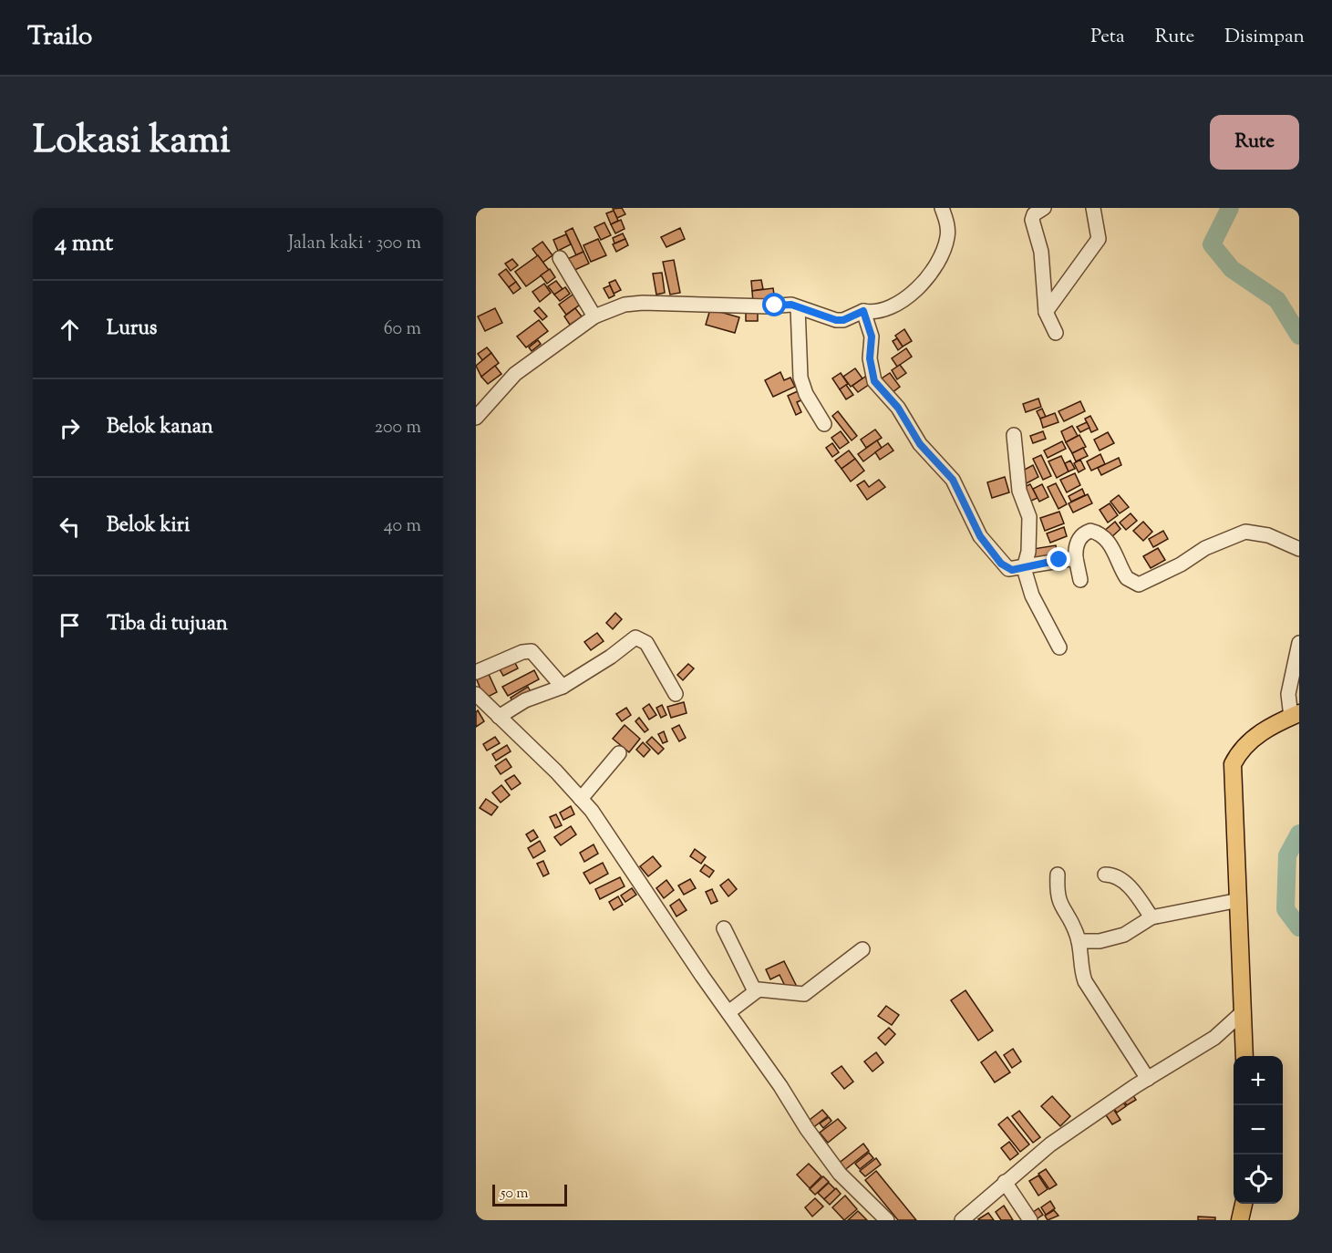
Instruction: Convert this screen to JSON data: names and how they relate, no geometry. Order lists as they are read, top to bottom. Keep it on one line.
{"scale_bar":"50 m","page":{"header":"Trailo","nav":["Peta","Rute","Disimpan"],"title":"Lokasi kami","buttons":"Rute","heading":["4 mnt","Jalan kaki · 300 m"],"list":[["Lurus","60 m"],["Belok kanan","200 m"],["Belok kiri","40 m"],"Tiba di tujuan"],"map_buttons":["+","−"],"scale":"50 m"}}
